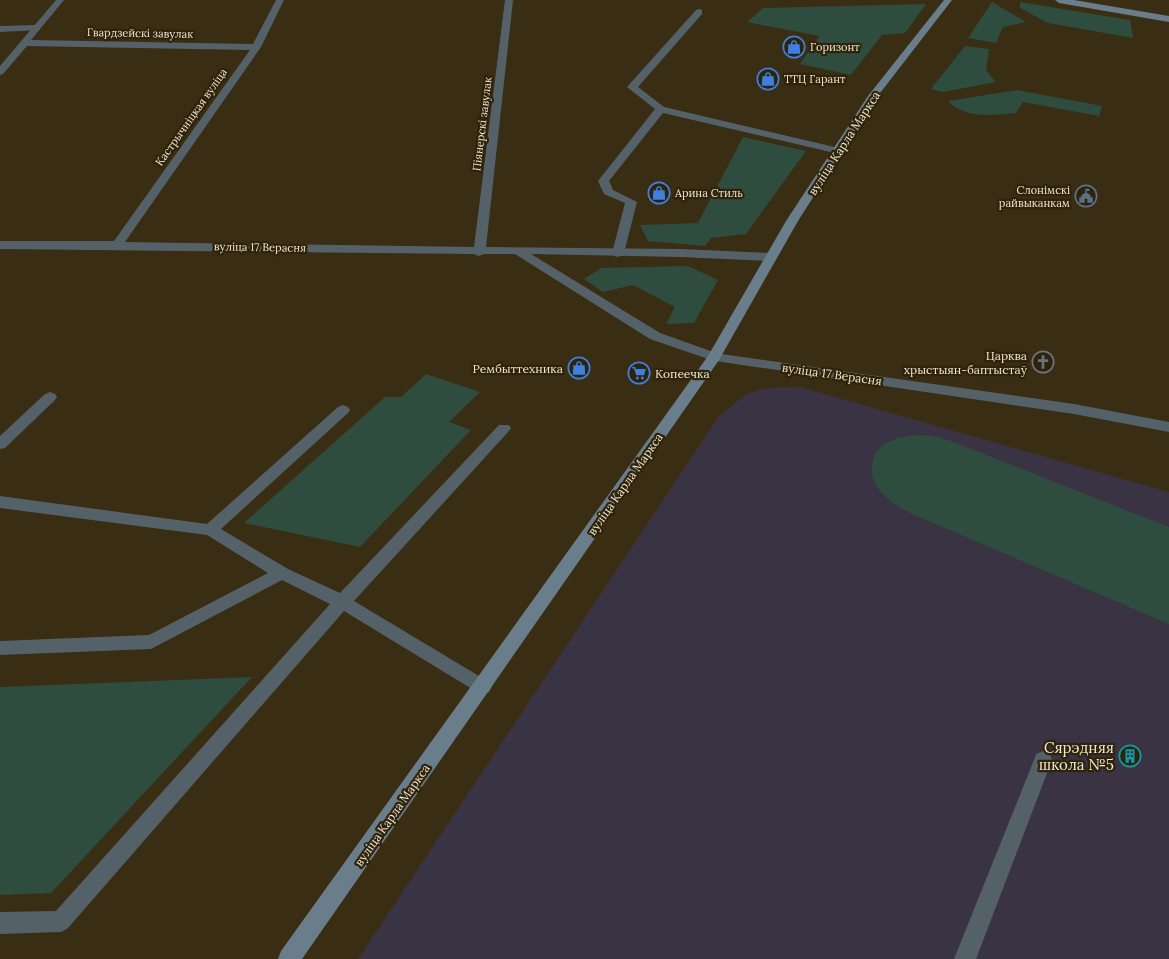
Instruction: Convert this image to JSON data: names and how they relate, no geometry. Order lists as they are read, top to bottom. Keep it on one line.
{"streets":{"street":["Гвардзейскі завулак","Кастрычніцкая вуліца","Піянерскі завулак","вуліца Карла Маркса","вуліца 17 Верасня"]},"crossings":[["Гвардзейскі завулак","Кастрычніцкая вуліца"],["Кастрычніцкая вуліца","вуліца 17 Верасня"],["Піянерскі завулак","вуліца 17 Верасня"],["вуліца Карла Маркса","вуліца 17 Верасня"]],"places":{"shop":["Горизонт","ТТЦ Гарант","Арина Стиль","Рембыттехника"],"public building":["Слонімскі райвыканкам"],"church":["Царква хрыстыян-баптыстаў"],"supermarket":["Копеечка"],"building":["Сярэдняя школа №5"]}}
